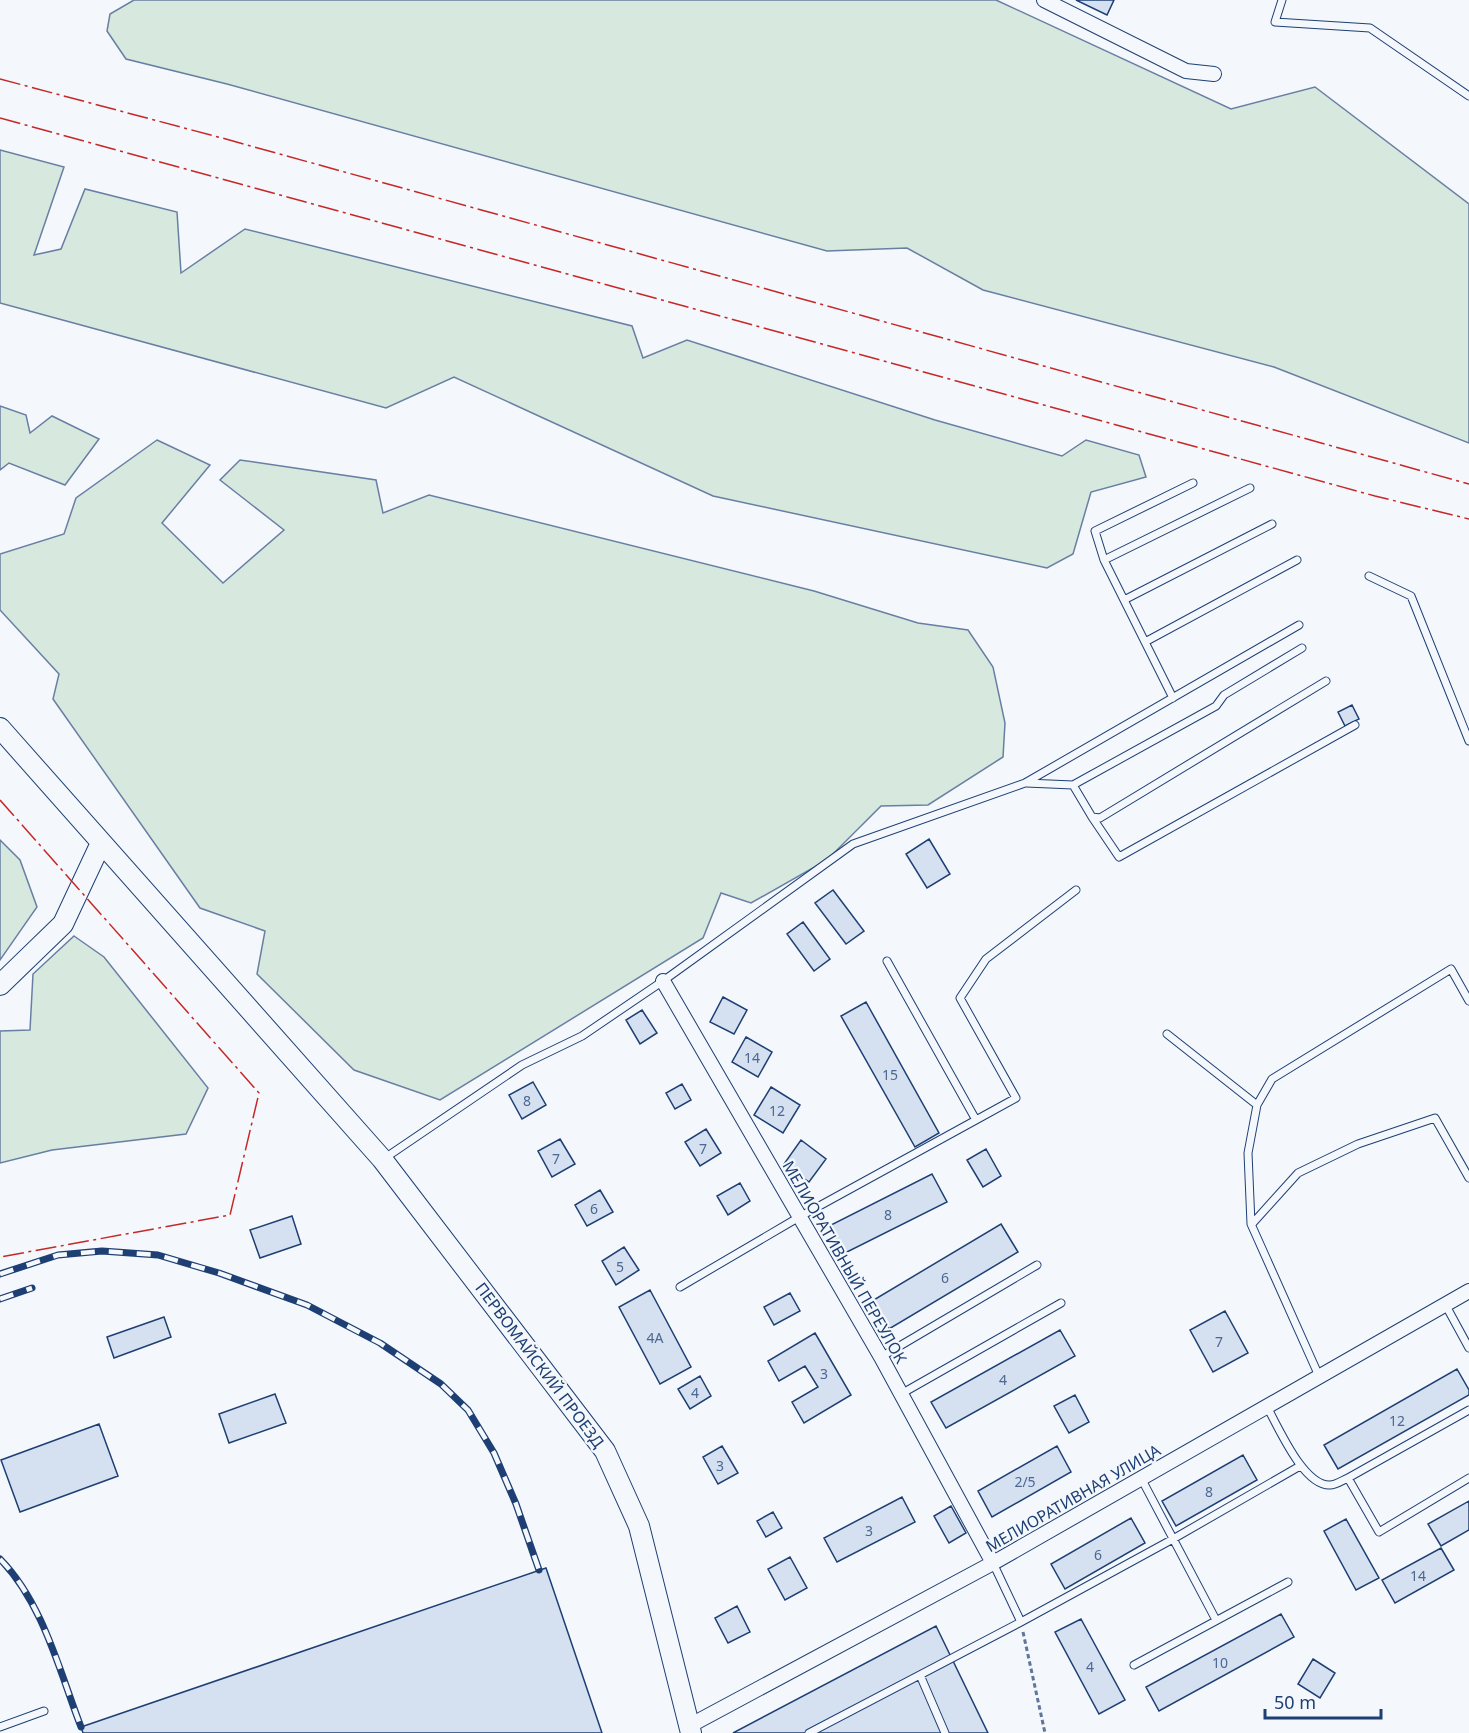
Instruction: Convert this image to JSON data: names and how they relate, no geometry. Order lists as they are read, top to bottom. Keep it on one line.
{"streets":{"main road":["ПЕРВОМАЙСКИЙ ПРОЕЗД"],"street":["МЕЛИОРАТИВНЫЙ ПЕРЕУЛОК","МЕЛИОРАТИВНАЯ УЛИЦА"]},"crossings":[["МЕЛИОРАТИВНЫЙ ПЕРЕУЛОК","МЕЛИОРАТИВНАЯ УЛИЦА"],["ПЕРВОМАЙСКИЙ ПРОЕЗД","МЕЛИОРАТИВНАЯ УЛИЦА"]],"house_numbers":["14","15","8","12","7","7","6","8","5","6","4А","7","3","4","4","12","3","2/5","8","3","6","14","10","4"],"scale_bar":"50 m"}
